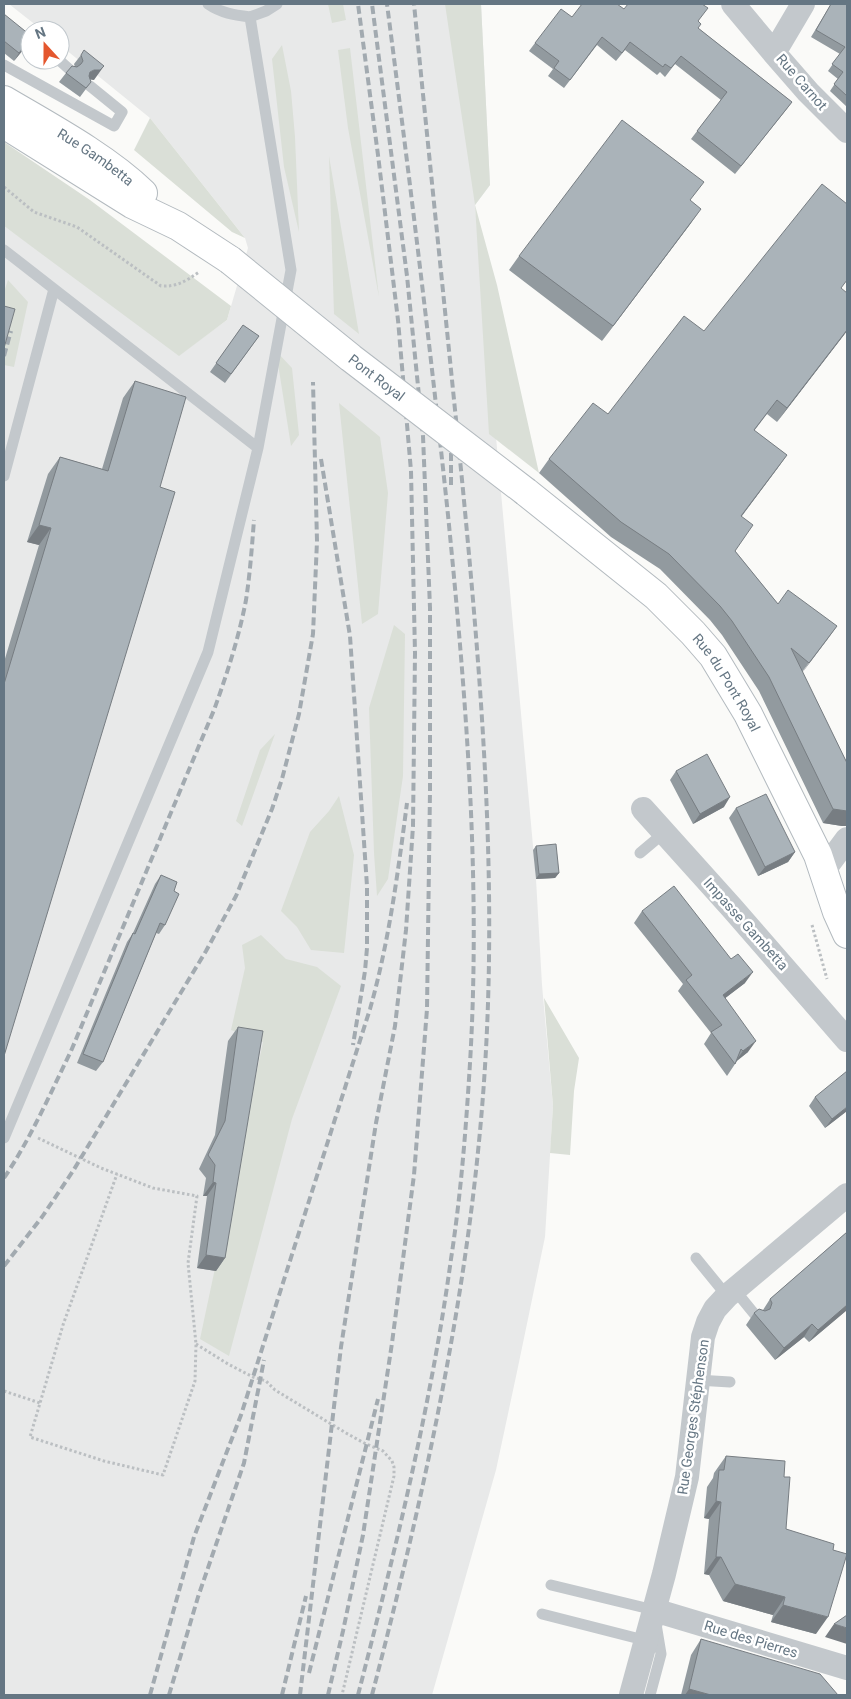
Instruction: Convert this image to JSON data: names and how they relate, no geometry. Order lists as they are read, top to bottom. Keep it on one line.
{"streets":{"main road":["Rue Gambetta","Pont Royal","Rue du Pont Royal"],"street":["Rue Carnot","Impasse Gambetta","Rue Georges Stéphenson","Rue des Pierres"]},"crossings":[["Rue Gambetta","Pont Royal"],["Pont Royal","Rue du Pont Royal"],["Rue Georges Stéphenson","Rue des Pierres"]],"north":"top"}
